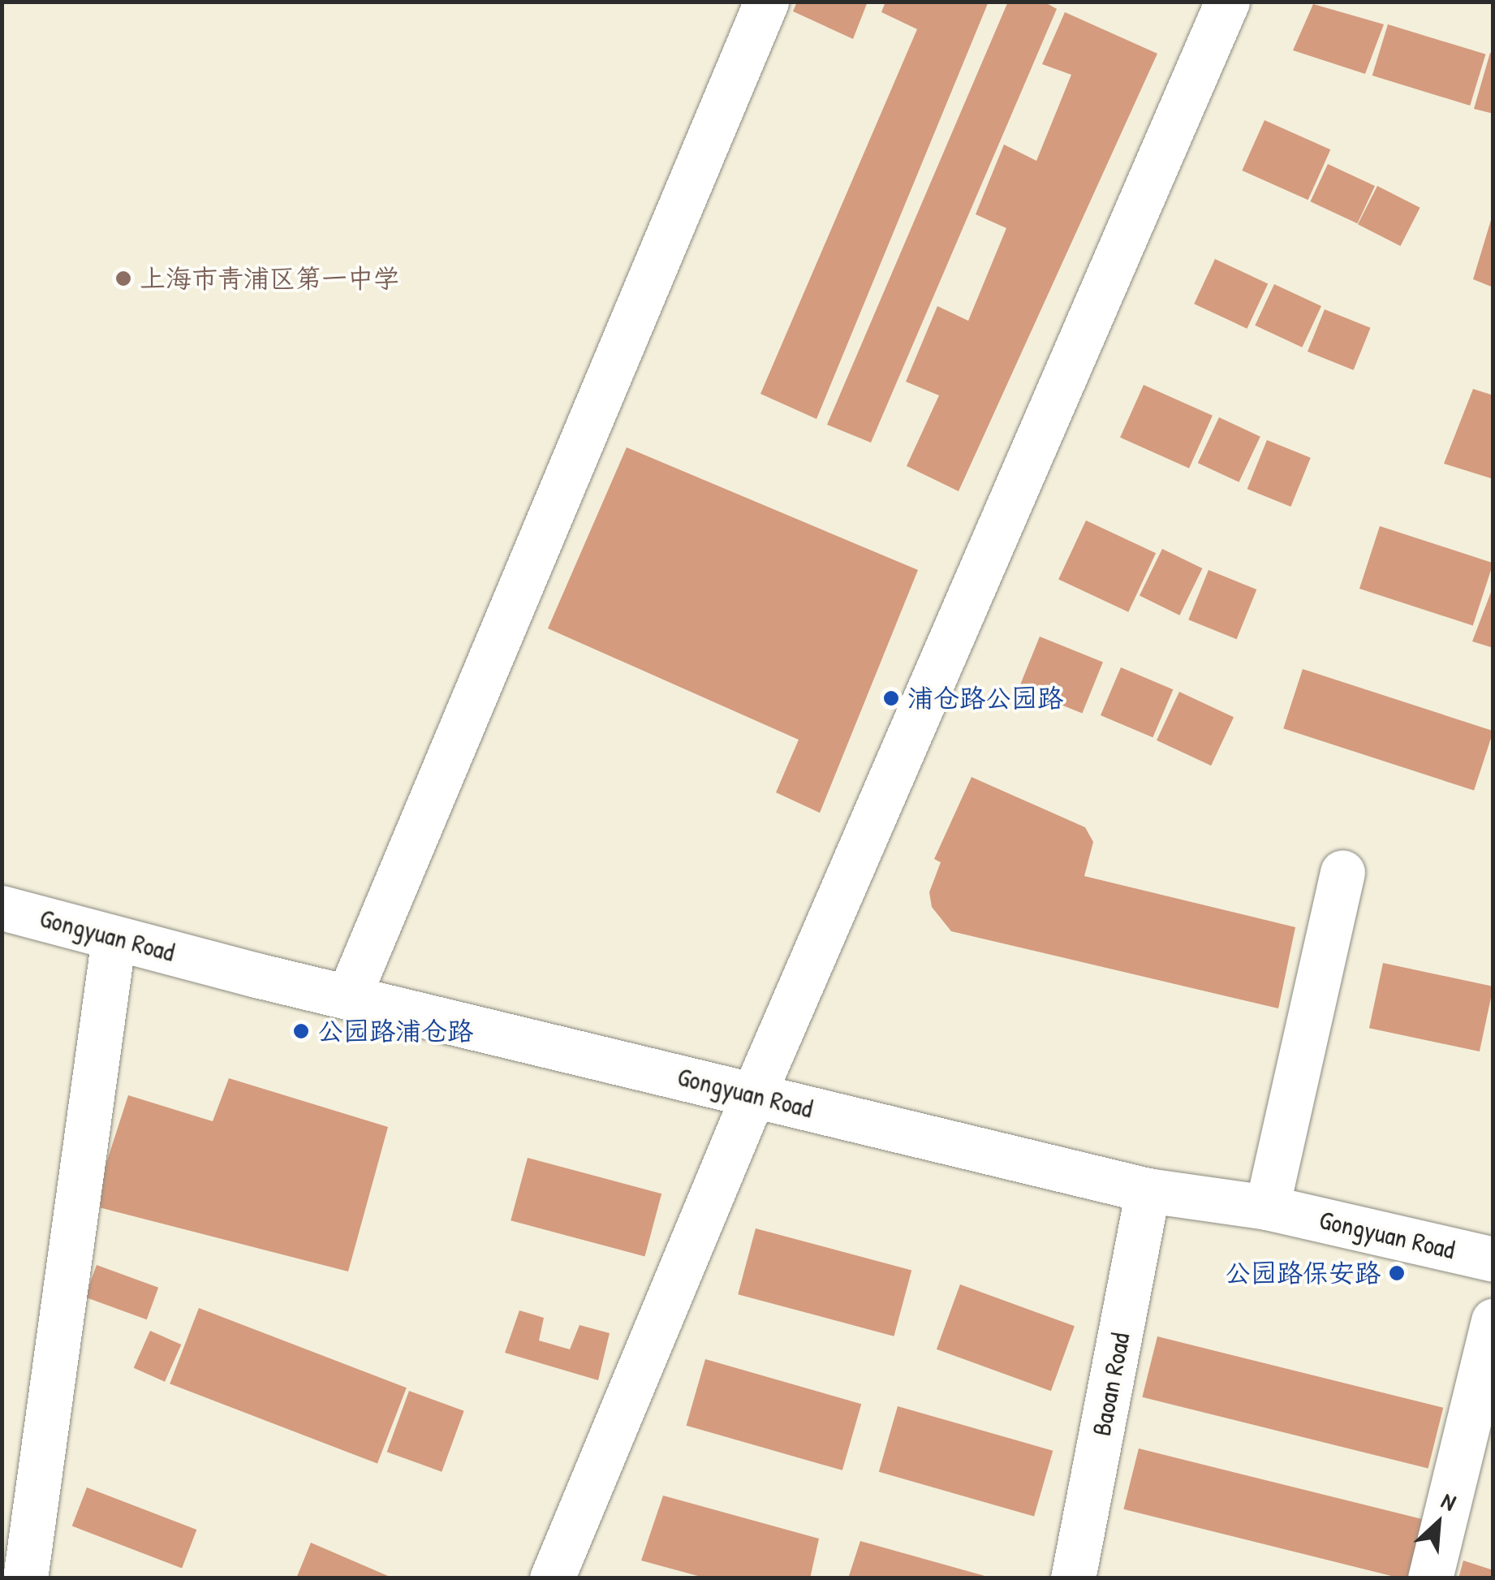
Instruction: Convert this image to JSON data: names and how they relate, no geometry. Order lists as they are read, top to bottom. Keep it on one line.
{"streets":{"street":["Gongyuan Road","Baoan Road"]},"crossings":[["Gongyuan Road","Baoan Road"]],"places":["上海市青浦区第一中学","浦仓路公园路","公园路浦仓路","公园路保安路"],"north":"top right"}
